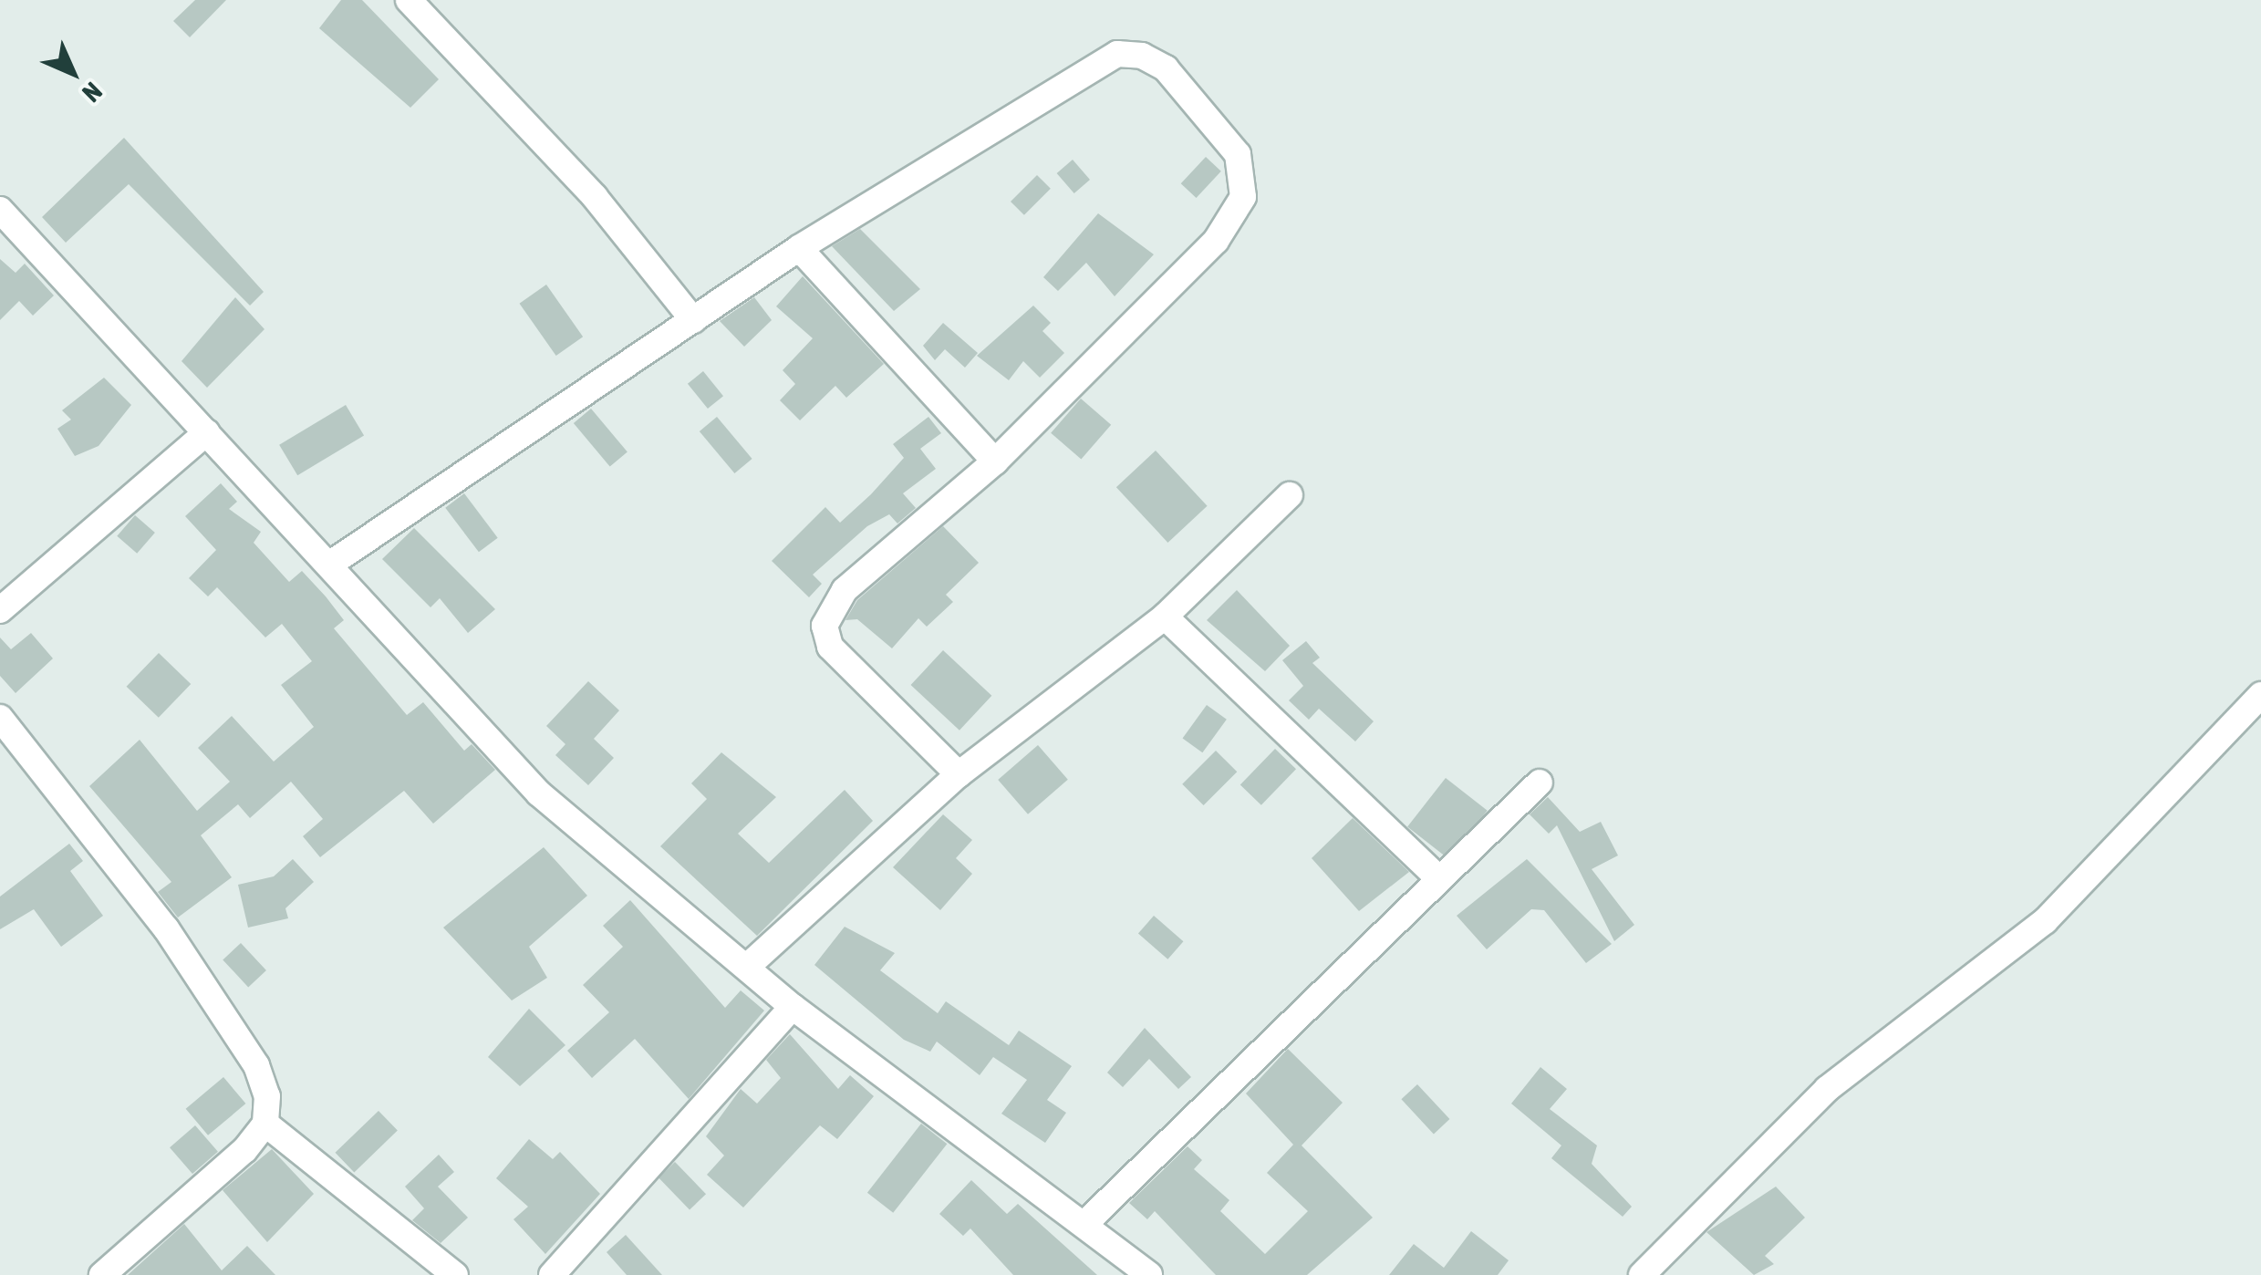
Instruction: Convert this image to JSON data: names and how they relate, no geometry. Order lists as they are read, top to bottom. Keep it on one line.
{"north":"bottom right"}
